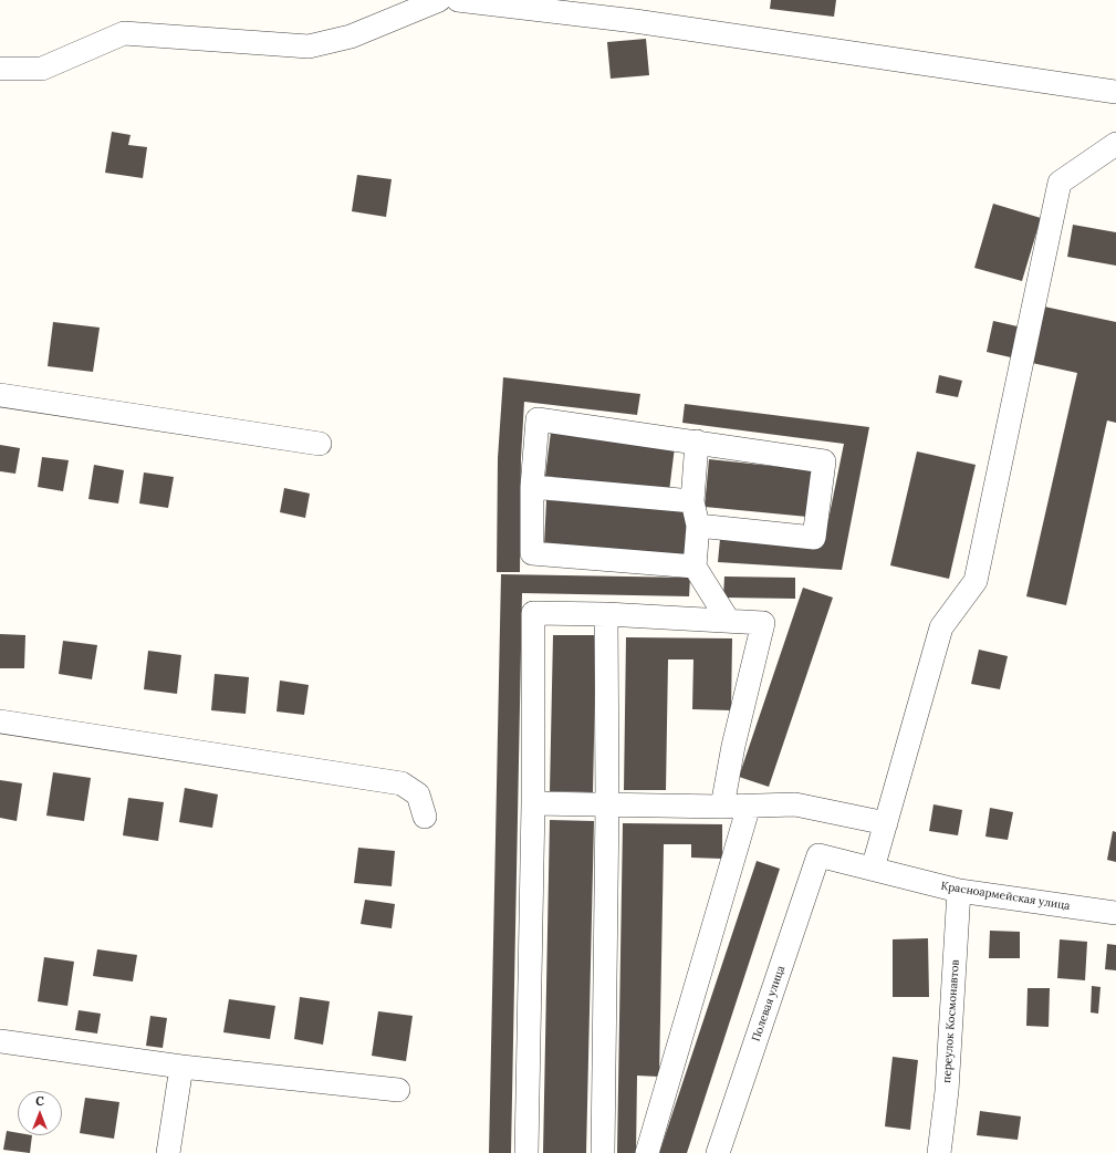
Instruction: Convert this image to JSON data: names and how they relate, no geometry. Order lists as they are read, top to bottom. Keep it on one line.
{"streets":{"street":["Красноармейская улица","Полевая улица","переулок Космонавтов"]},"crossings":[["Красноармейская улица","Полевая улица"],["Красноармейская улица","переулок Космонавтов"]],"north":"top"}
